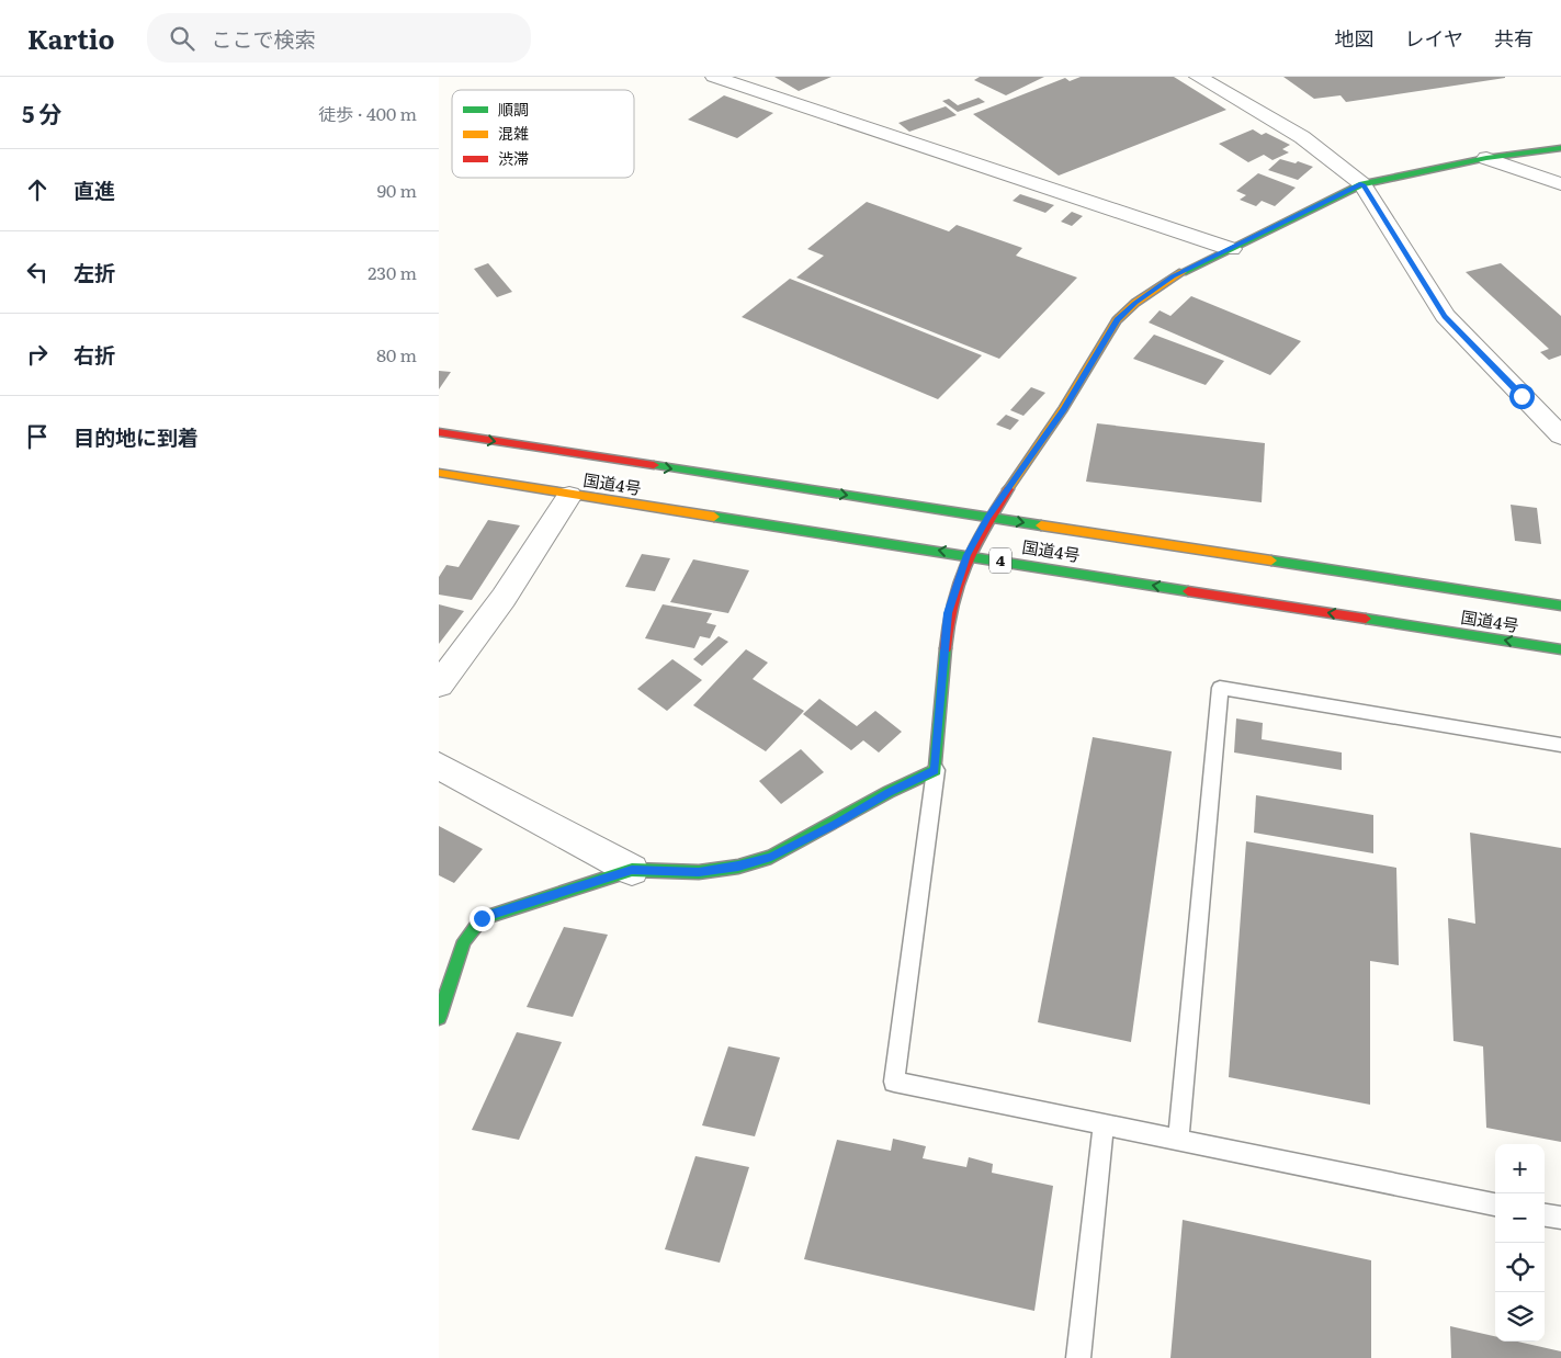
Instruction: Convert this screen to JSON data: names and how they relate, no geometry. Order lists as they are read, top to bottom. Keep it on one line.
{"streets":{"main road":["国道4号","4"]},"legend":["順調","混雑","渋滞"],"page":{"header":"Kartio","search":"ここで検索","nav":["地図","レイヤ","共有"],"heading":["5 分","徒歩 · 400 m"],"list":[["直進","90 m"],["左折","230 m"],["右折","80 m"],"目的地に到着"],"map_buttons":["+","−"]}}
